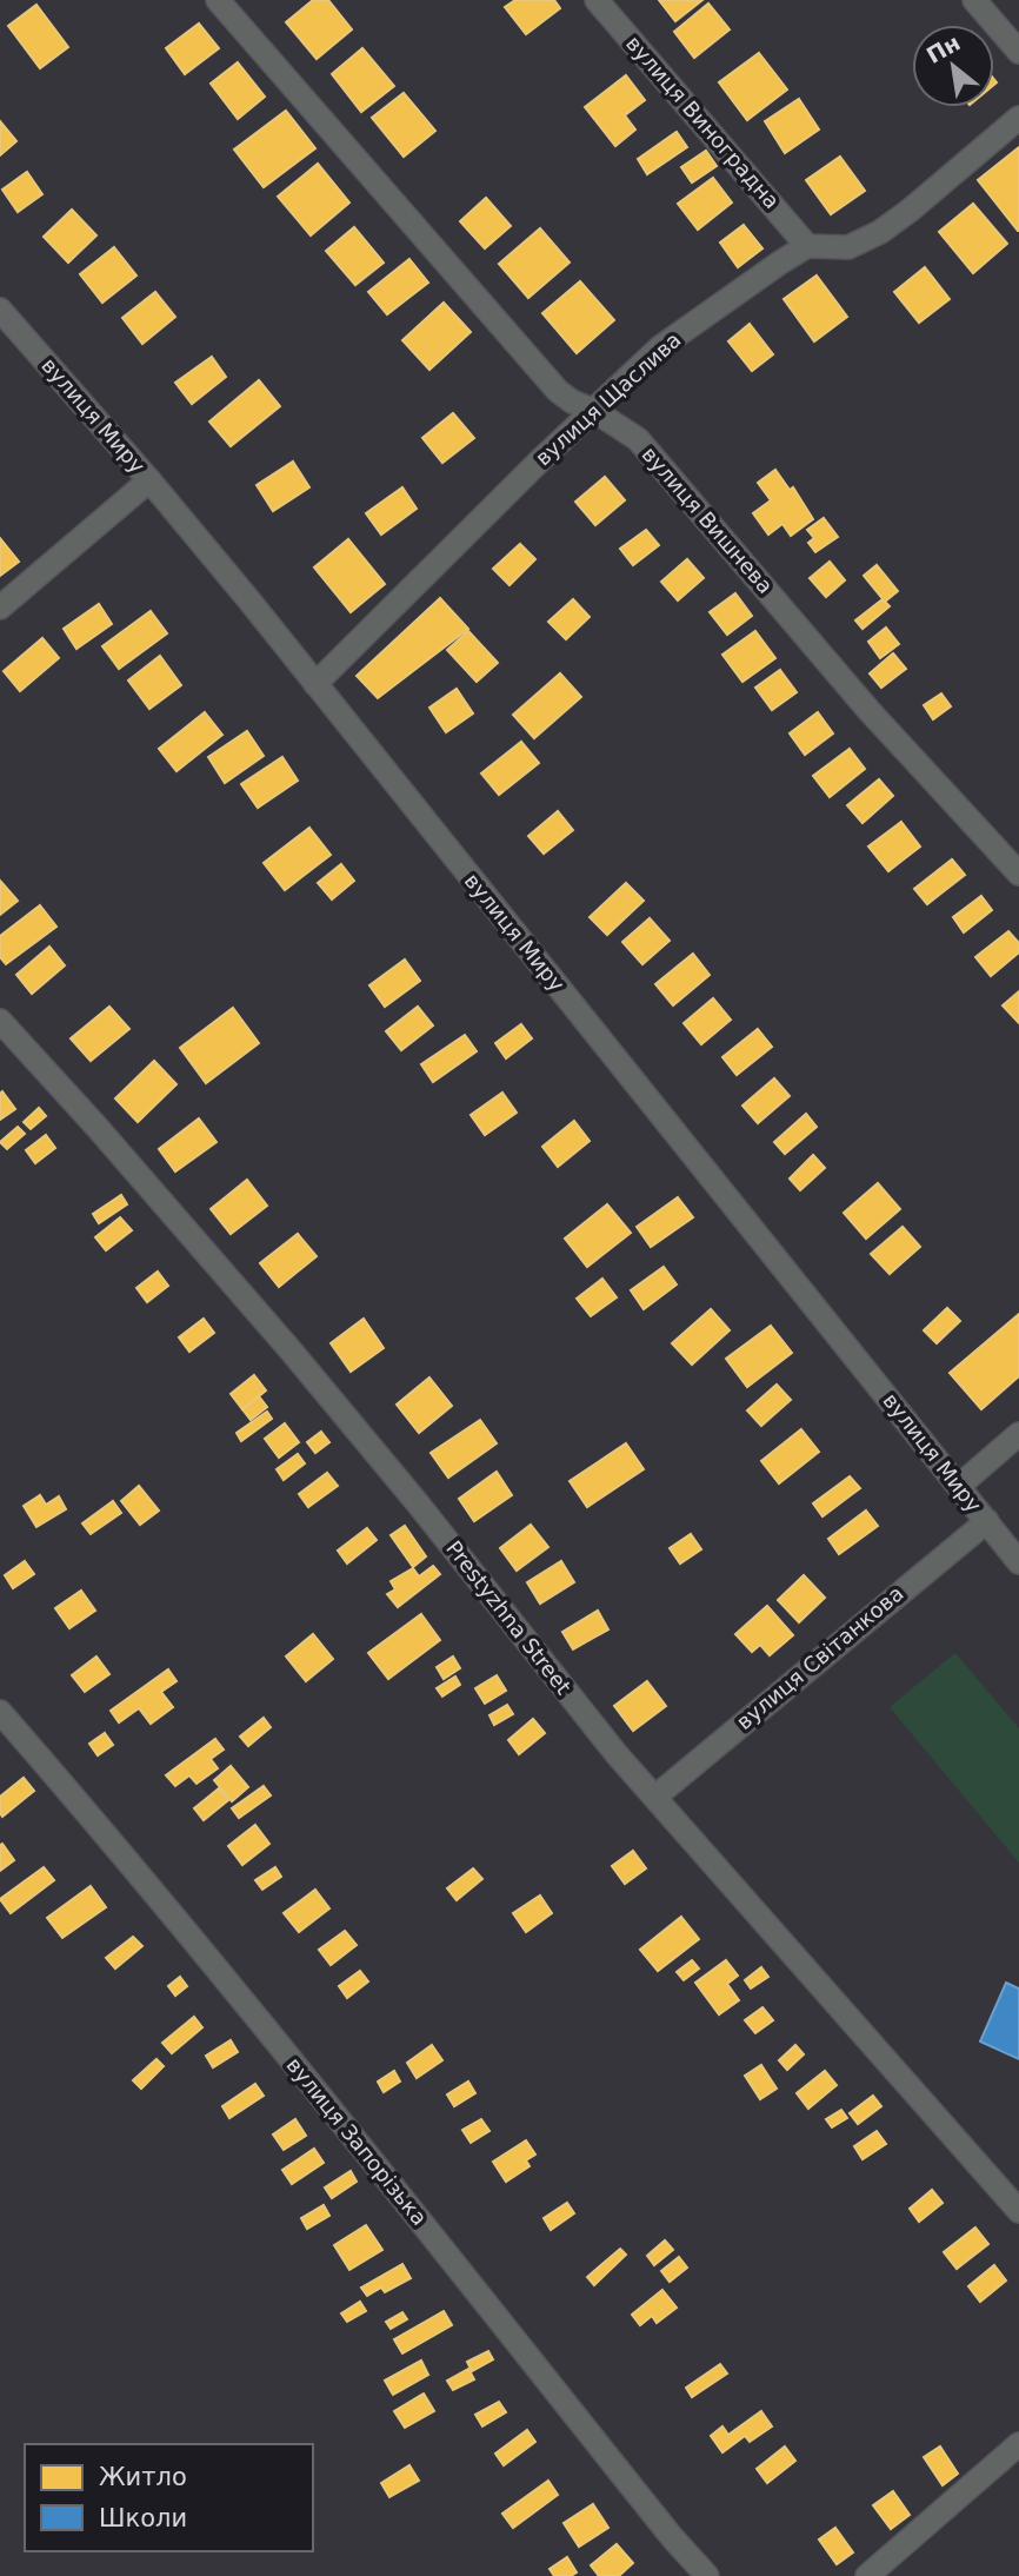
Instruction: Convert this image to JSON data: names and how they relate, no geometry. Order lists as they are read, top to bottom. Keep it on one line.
{"streets":{"street":["вулиця Виноградна","вулиця Щаслива","вулиця Миру","вулиця Вишнева","Prestyzhna Street","вулиця Світанкова","вулиця Запорізька"]},"crossings":[["вулиця Виноградна","вулиця Щаслива"],["вулиця Щаслива","вулиця Миру"],["вулиця Щаслива","вулиця Вишнева"],["вулиця Миру","вулиця Світанкова"],["Prestyzhna Street","вулиця Світанкова"]],"legend":["Житло","Школи"],"north":"top left"}
